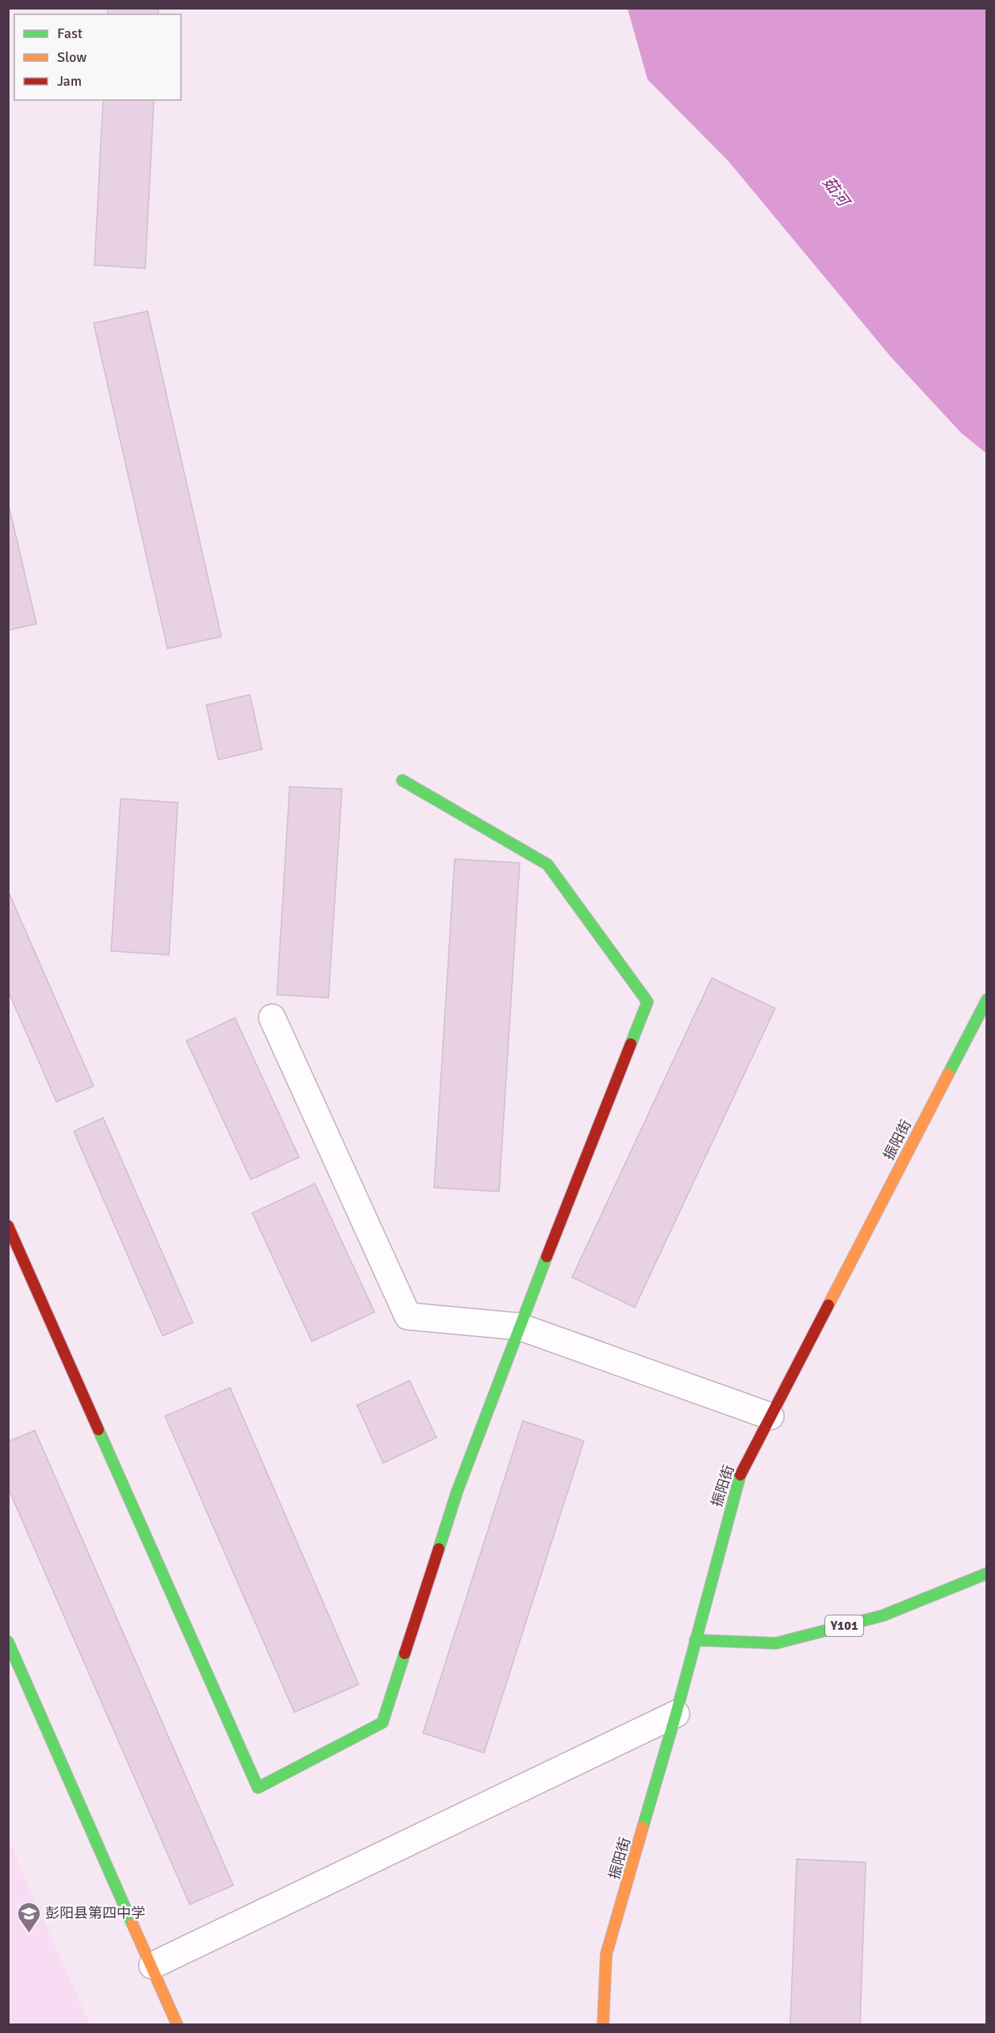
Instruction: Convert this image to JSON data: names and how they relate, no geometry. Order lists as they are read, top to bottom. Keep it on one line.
{"streets":{"main road":["振阳街","Y101"]},"crossings":[["振阳街","Y101"]],"water":["茹河"],"places":{"school or university":["彭阳县第四中学"]},"legend":["Fast","Slow","Jam"]}
